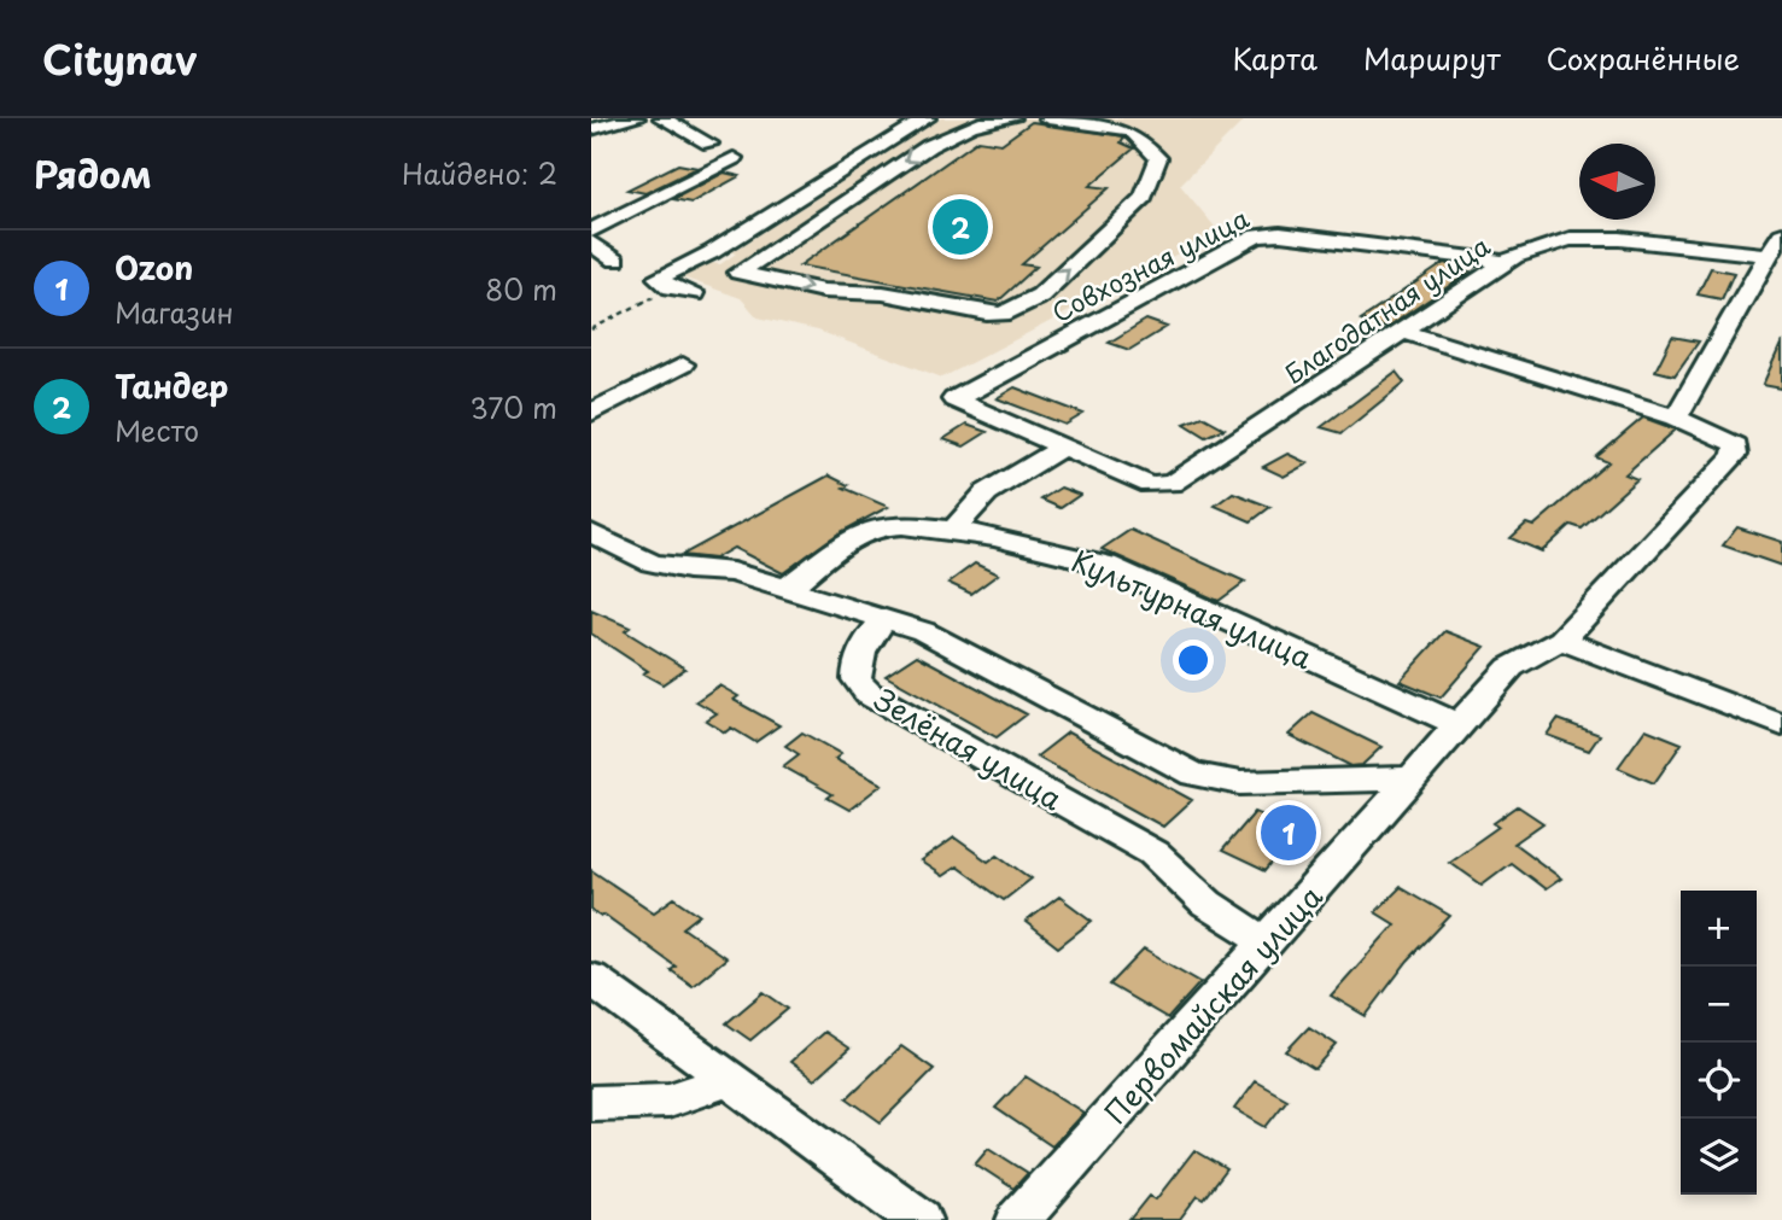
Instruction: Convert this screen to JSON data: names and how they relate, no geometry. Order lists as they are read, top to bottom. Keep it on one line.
{"streets":{"street":["Совхозная улица","Благодатная улица","Культурная улица","Зелёная улица","Первомайская улица"]},"crossings":[["Совхозная улица","Благодатная улица"],["Культурная улица","Первомайская улица"],["Зелёная улица","Первомайская улица"]],"north":"left","page":{"header":"Citynav","nav":["Карта","Маршрут","Сохранённые"],"heading":["Рядом","Найдено: 2"],"pins":["2","1"],"list":[{"mark":"1","name":"Ozon","note":"Магазин","value":"80 m"},{"mark":"2","name":"Тандер","note":"Место","value":"370 m"}],"map_buttons":["+","−"]}}
